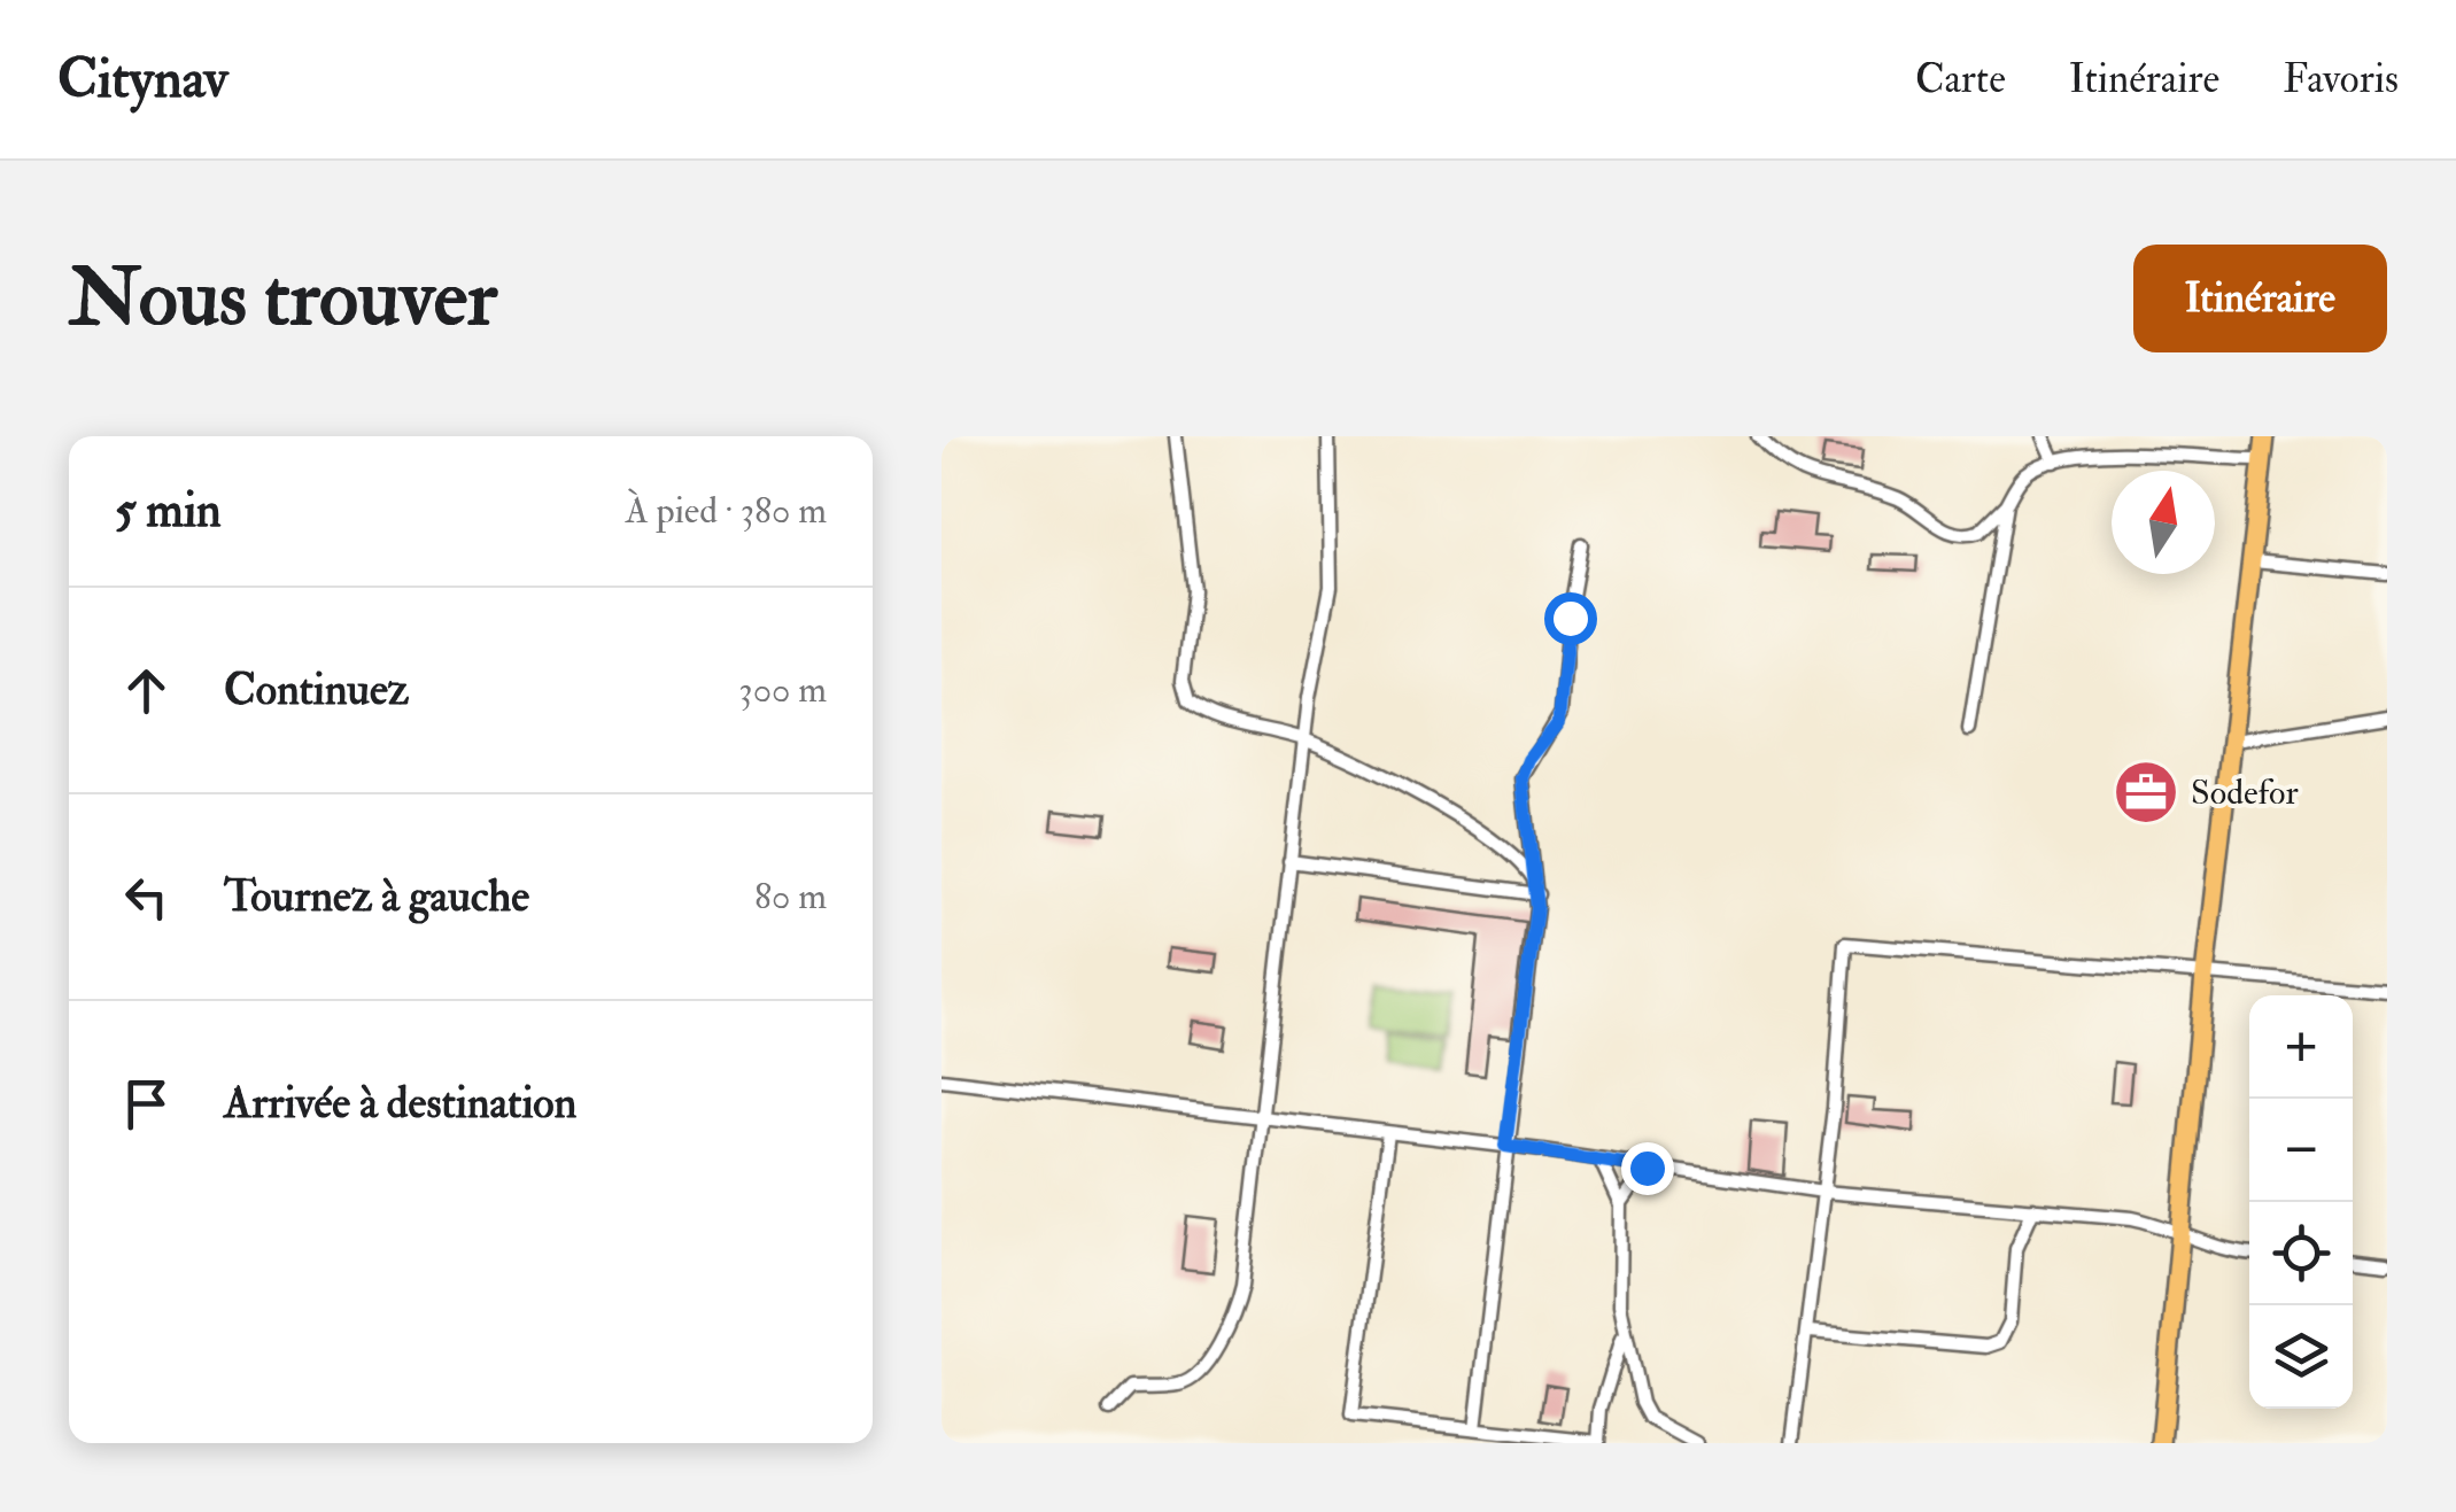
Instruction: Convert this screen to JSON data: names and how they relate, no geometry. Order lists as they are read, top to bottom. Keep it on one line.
{"places":{"office":["Sodefor"]},"north":"top","page":{"header":"Citynav","nav":["Carte","Itinéraire","Favoris"],"buttons":"Itinéraire","title":"Nous trouver","heading":["5 min","À pied · 380 m"],"list":[["Continuez","300 m"],["Tournez à gauche","80 m"],"Arrivée à destination"],"map_buttons":["+","−"]}}
